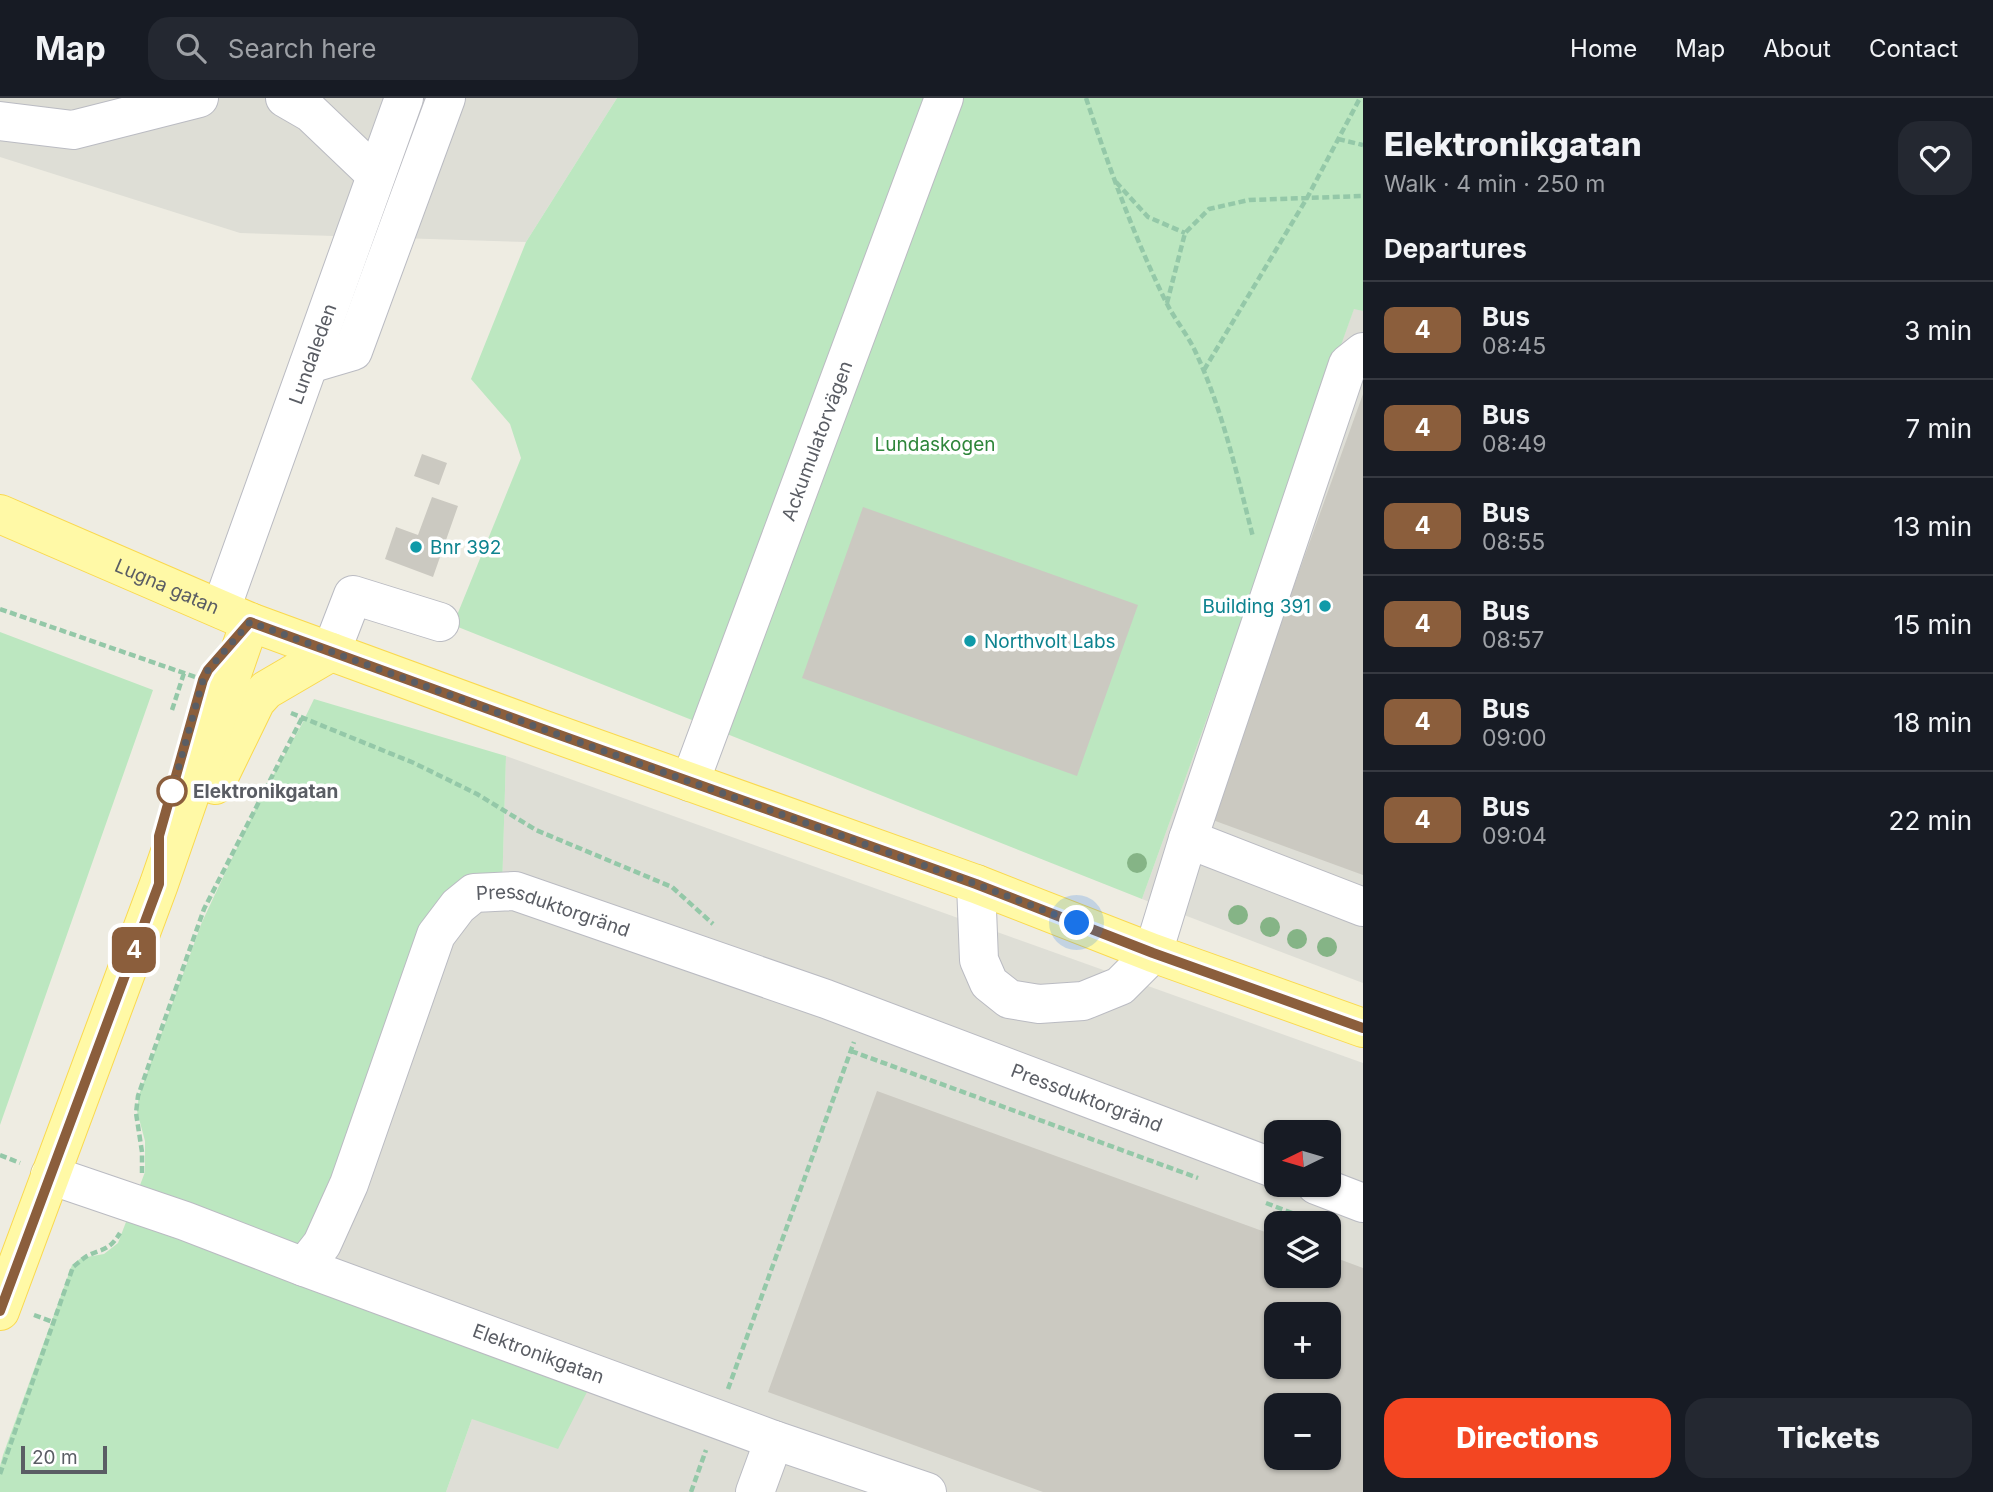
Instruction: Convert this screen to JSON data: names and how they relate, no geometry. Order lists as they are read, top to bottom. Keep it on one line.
{"streets":{"main road":["Lundaleden","Lugna gatan"],"street":["Ackumulatorvägen","Pressduktorgränd","Elektronikgatan"]},"crossings":[["Lundaleden","Lugna gatan"],["Ackumulatorvägen","Lugna gatan"],["Pressduktorgränd","Elektronikgatan"]],"parks":["Lundaskogen"],"places":["Bnr 392","Building 391","Northvolt Labs","Elektronikgatan"],"lines":["bus line 4"],"scale_bar":"20 m","north":"left","page":{"header":"Map","search":"Search here","nav":["Home","Map","About","Contact"],"on_map":"4","heading":[["Elektronikgatan","Walk · 4 min · 250 m"],"Departures"],"list":[{"mark":"4","name":"Bus","note":"08:45","value":"3 min"},{"mark":"4","name":"Bus","note":"08:49","value":"7 min"},{"mark":"4","name":"Bus","note":"08:55","value":"13 min"},{"mark":"4","name":"Bus","note":"08:57","value":"15 min"},{"mark":"4","name":"Bus","note":"09:00","value":"18 min"},{"mark":"4","name":"Bus","note":"09:04","value":"22 min"}],"map_buttons":["+","−"],"buttons":["Directions","Tickets"],"scale":"20 m"}}
